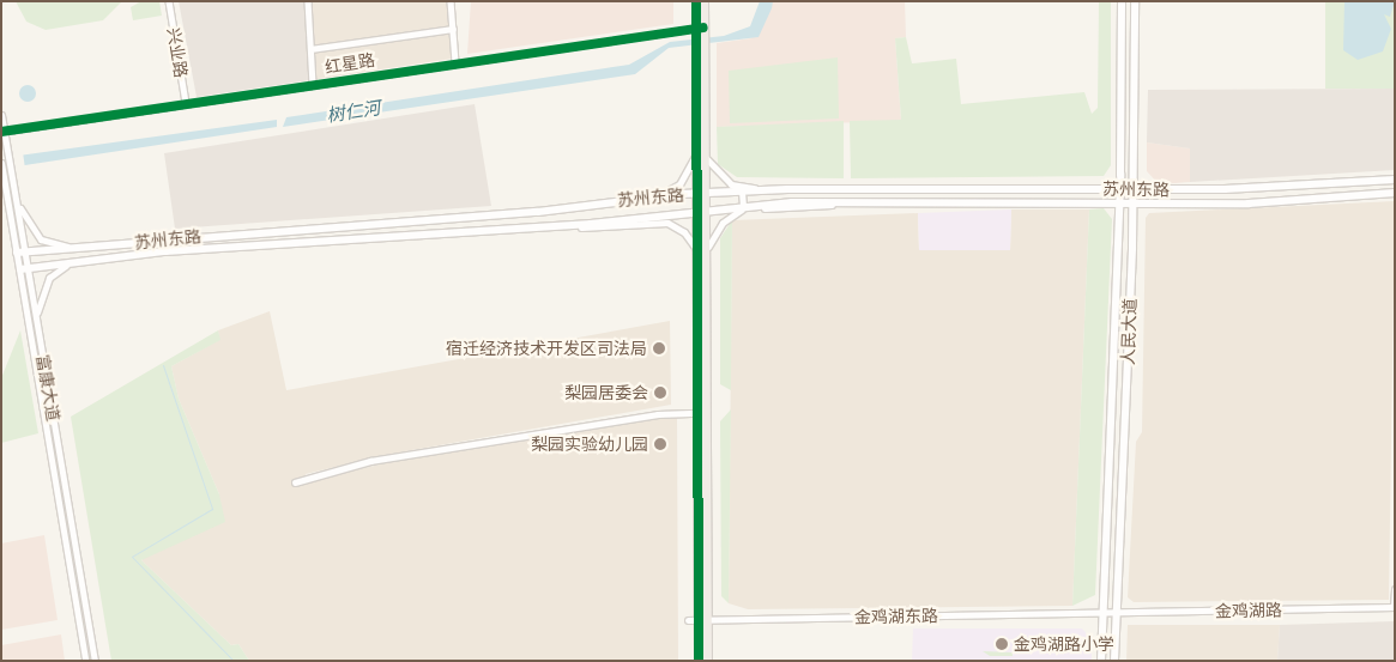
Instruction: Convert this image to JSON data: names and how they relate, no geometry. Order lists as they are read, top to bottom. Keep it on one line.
{"streets":{"main road":["苏州东路","人民大道"],"street":["兴业路","红星路","富康大道","金鸡湖路","金鸡湖东路"]},"crossings":[["兴业路","红星路"],["红星路","富康大道"],["苏州东路","人民大道"],["苏州东路","富康大道"],["人民大道","金鸡湖路"],["人民大道","金鸡湖东路"],["金鸡湖路","金鸡湖东路"]],"water":["树仁河"],"places":["宿迁经济技术开发区司法局","梨园居委会","梨园实验幼儿园","金鸡湖路小学"]}
